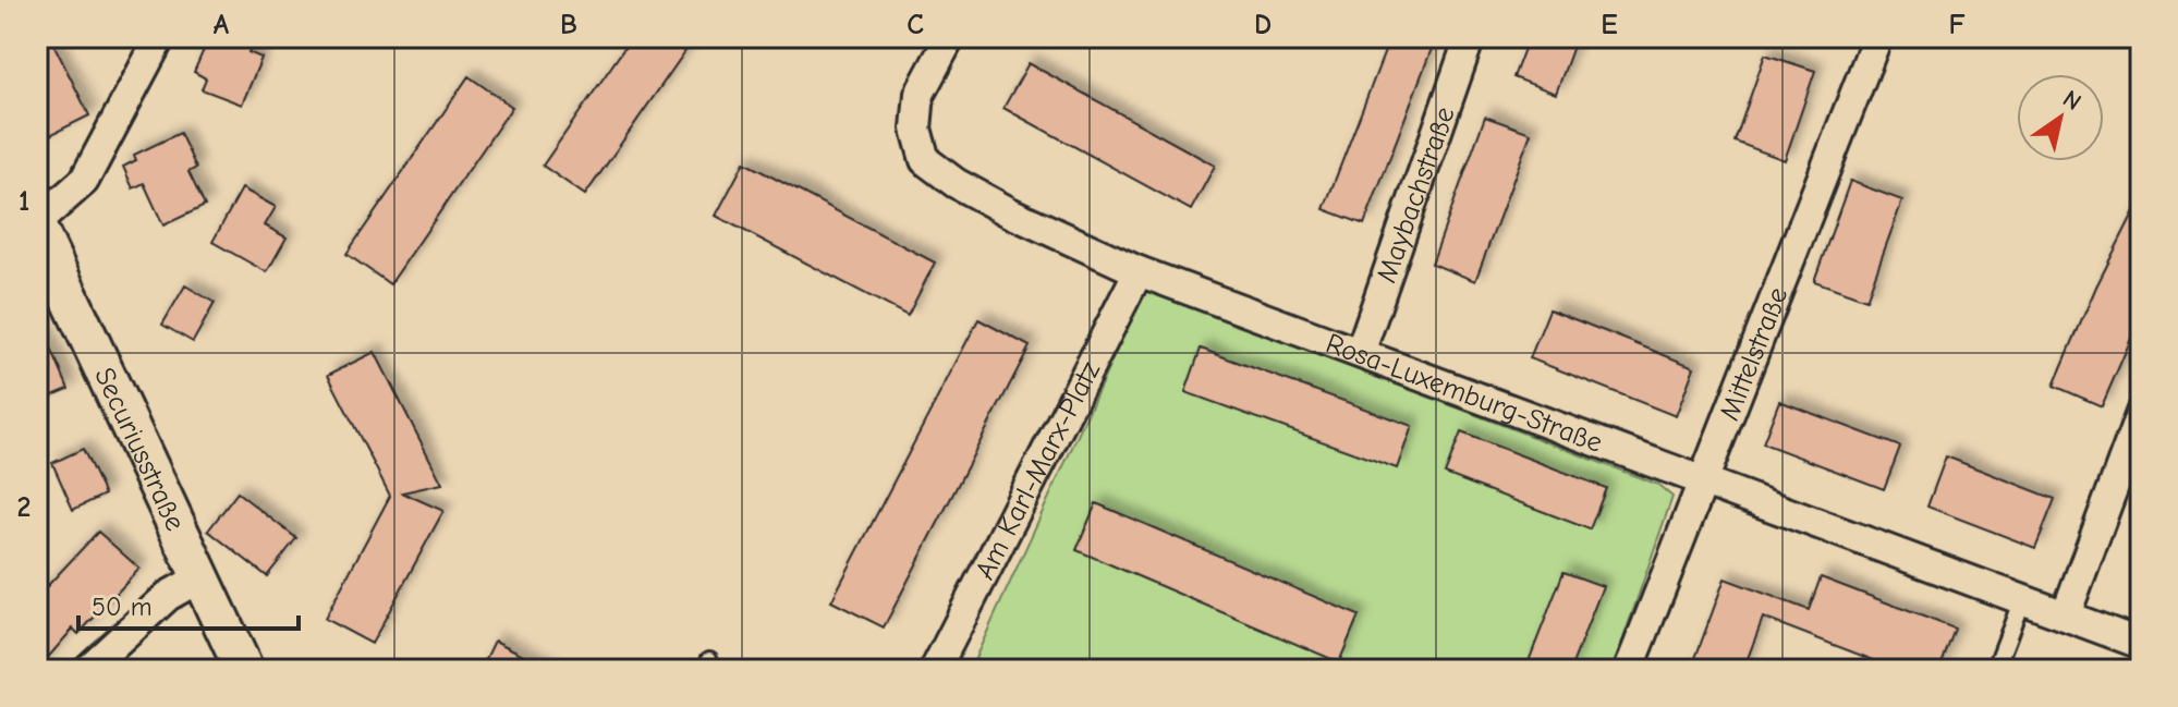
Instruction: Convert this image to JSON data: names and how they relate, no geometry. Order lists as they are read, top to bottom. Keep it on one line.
{"streets":{"street":["Maybachstraße","Mittelstraße","Rosa-Luxemburg-Straße","Securiusstraße","Am Karl-Marx-Platz"]},"crossings":[["Maybachstraße","Rosa-Luxemburg-Straße"],["Mittelstraße","Rosa-Luxemburg-Straße"],["Rosa-Luxemburg-Straße","Am Karl-Marx-Platz"]],"scale_bar":"50 m","north":"top right","grid":{"columns":["A","B","C","D","E","F"],"rows":["1","2"]}}
